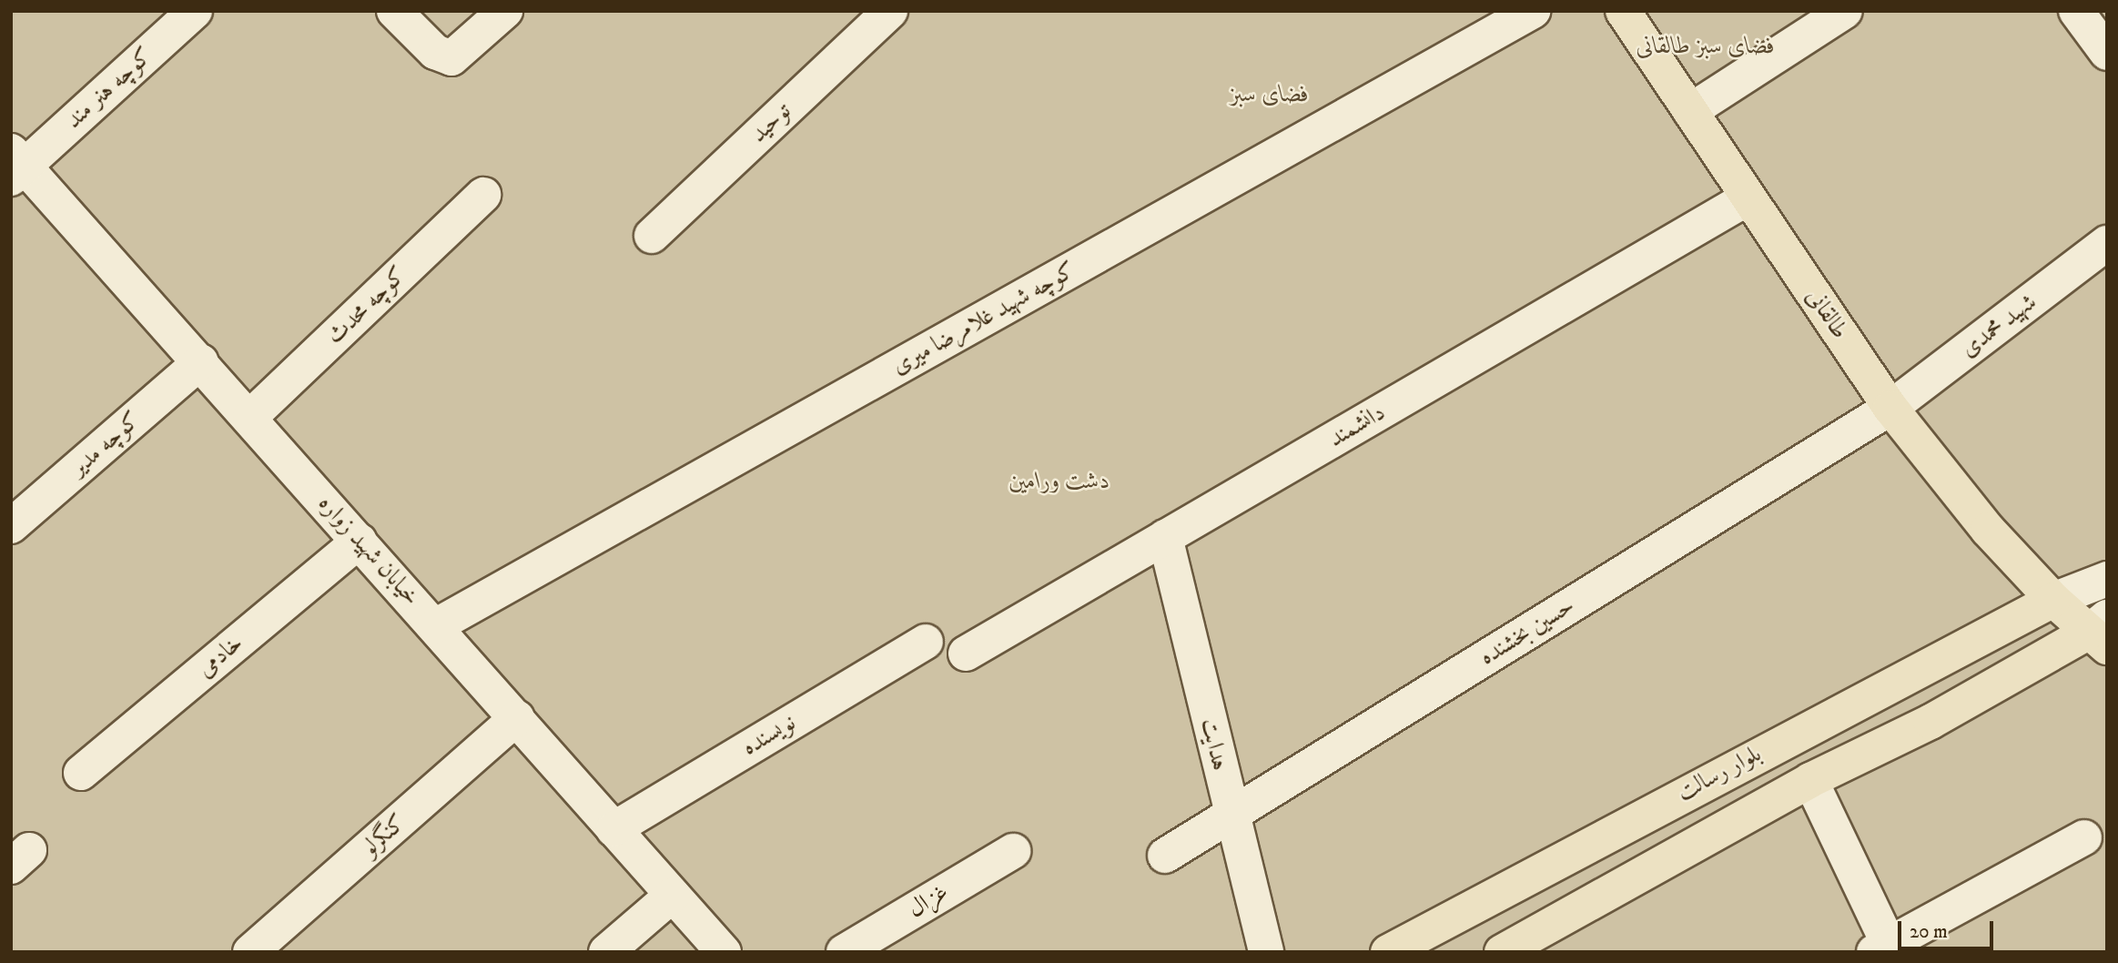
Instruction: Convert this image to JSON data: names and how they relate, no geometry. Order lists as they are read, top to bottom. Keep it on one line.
{"streets":{"main road":["طالقانی","بلوار رسالت"],"street":["کوچه هنر مند","توحید","کوچه محدث","کوچه شهید غلامرضا میری","شهید محمدی","دانشمند","کوچه مدیر","خیابان شهید زواره","حسین بخشنده","خادمی","نویسنده","هدایت","کنگرلو","غزال"]},"crossings":[["کوچه هنر مند","خیابان شهید زواره"],["کوچه محدث","خیابان شهید زواره"],["طالقانی","شهید محمدی"],["طالقانی","دانشمند"],["طالقانی","حسین بخشنده"],["طالقانی","بلوار رسالت"],["کوچه شهید غلامرضا میری","خیابان شهید زواره"],["شهید محمدی","حسین بخشنده"],["دانشمند","هدایت"],["کوچه مدیر","خیابان شهید زواره"],["خیابان شهید زواره","خادمی"],["خیابان شهید زواره","نویسنده"],["خیابان شهید زواره","کنگرلو"],["حسین بخشنده","هدایت"]],"parks":["فضای سبز طالقانی","فضای سبز","دشت ورامین"],"scale_bar":"20 m"}
